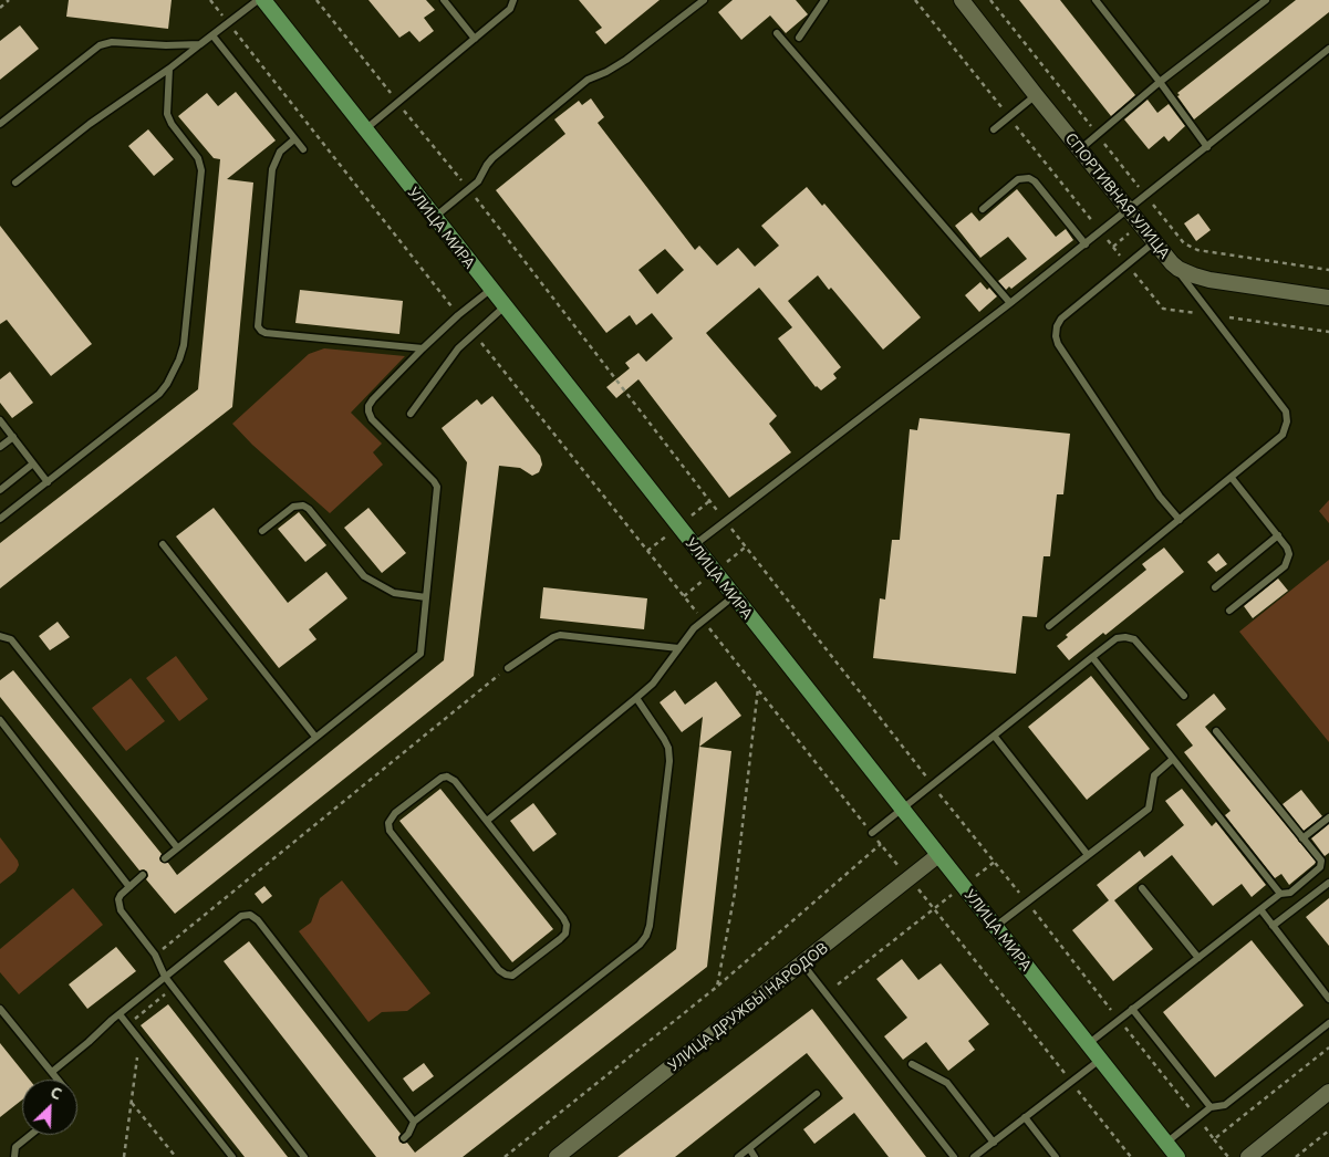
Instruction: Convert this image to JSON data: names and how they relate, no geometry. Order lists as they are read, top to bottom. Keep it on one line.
{"streets":{"main road":["УЛИЦА МИРА"],"street":["СПОРТИВНАЯ УЛИЦА","УЛИЦА ДРУЖБЫ НАРОДОВ"]},"crossings":[["УЛИЦА МИРА","УЛИЦА ДРУЖБЫ НАРОДОВ"]],"north":"top right"}
